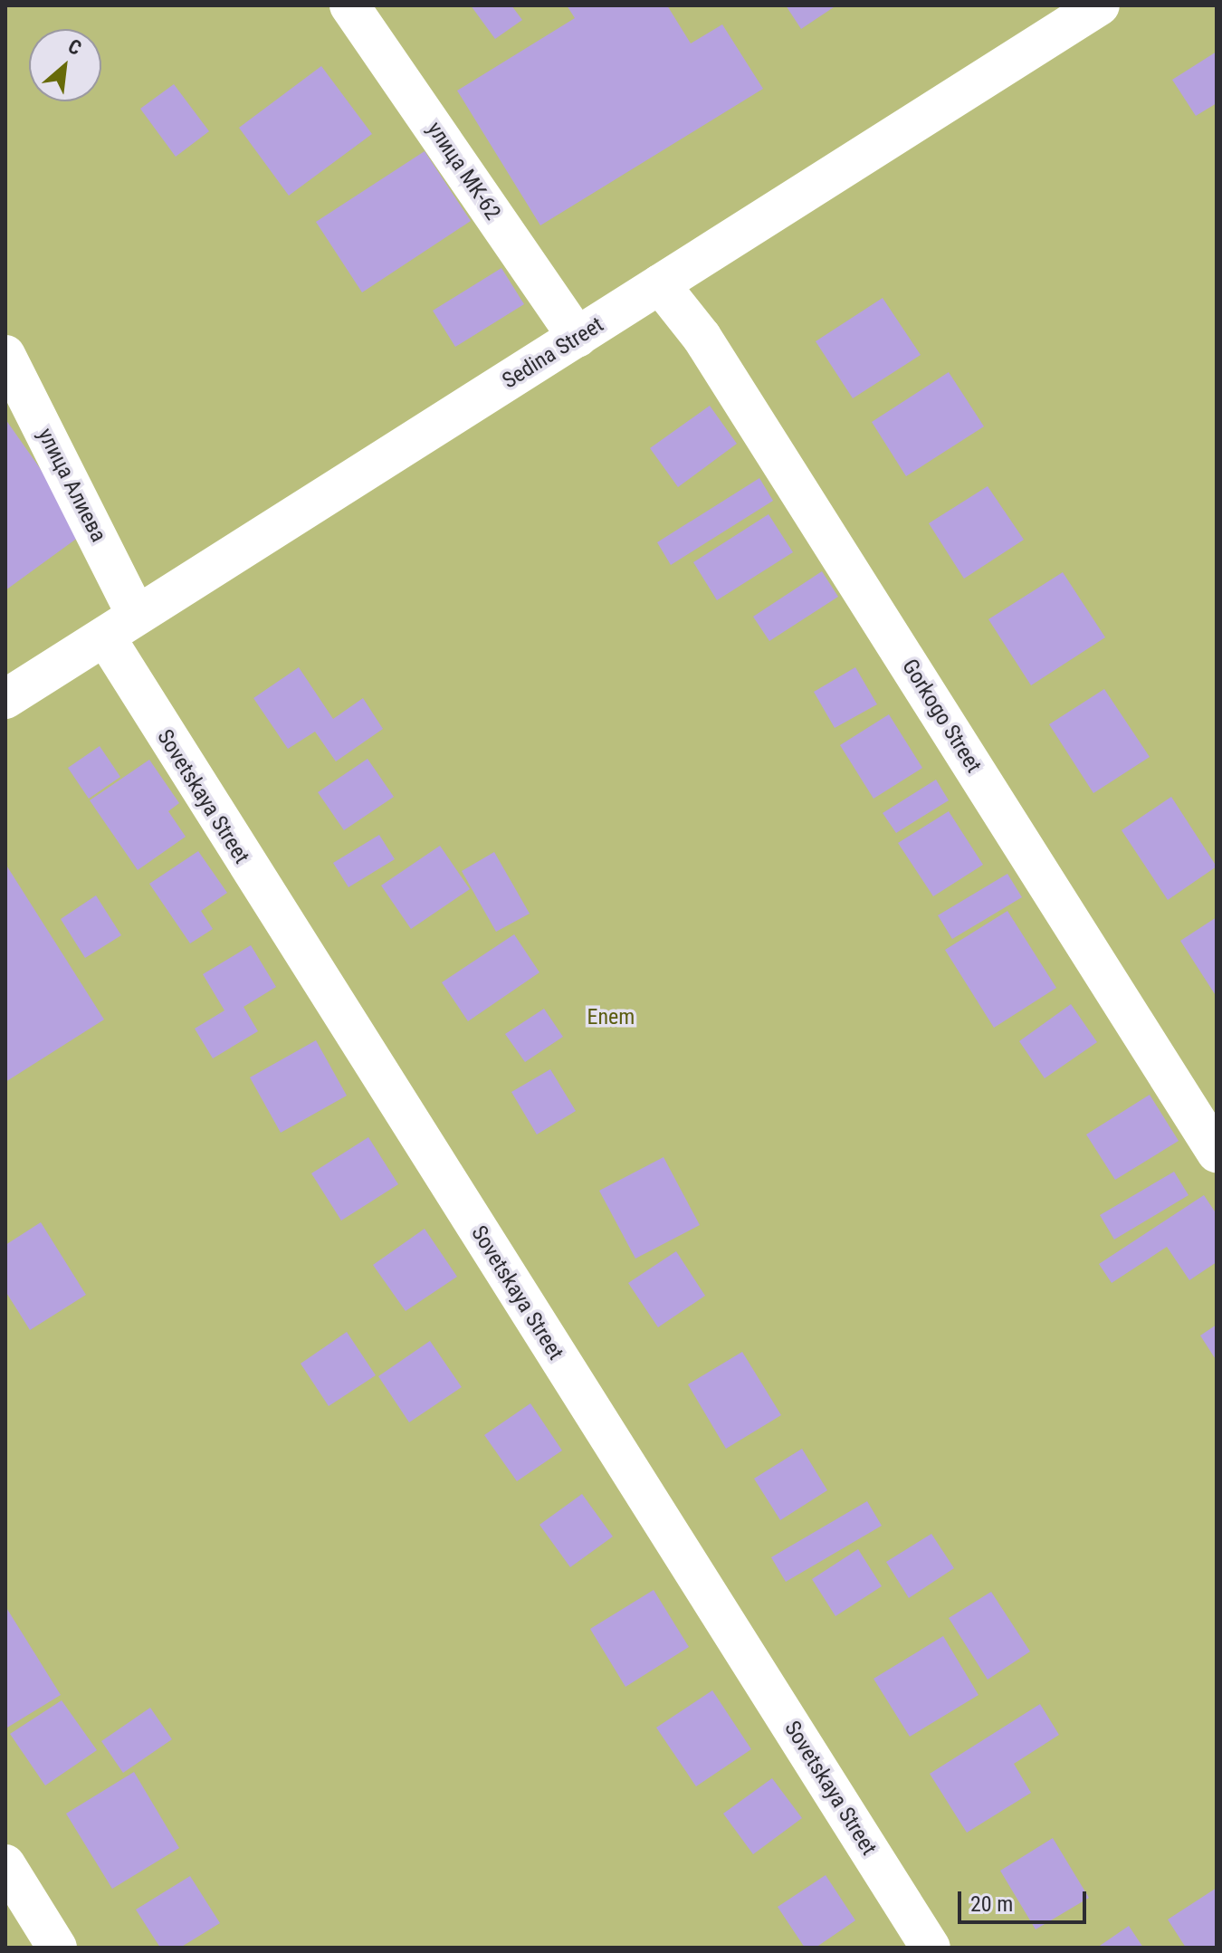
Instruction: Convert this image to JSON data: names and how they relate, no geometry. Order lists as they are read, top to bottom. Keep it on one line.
{"streets":{"street":["улица МК-62","Sedina Street","улица Алиева","Gorkogo Street","Sovetskaya Street"]},"crossings":[["улица МК-62","Sedina Street"],["Sedina Street","улица Алиева"],["Sedina Street","Gorkogo Street"],["Sedina Street","Sovetskaya Street"],["улица Алиева","Sovetskaya Street"]],"parks":["Enem"],"scale_bar":"20 m","north":"top right"}
